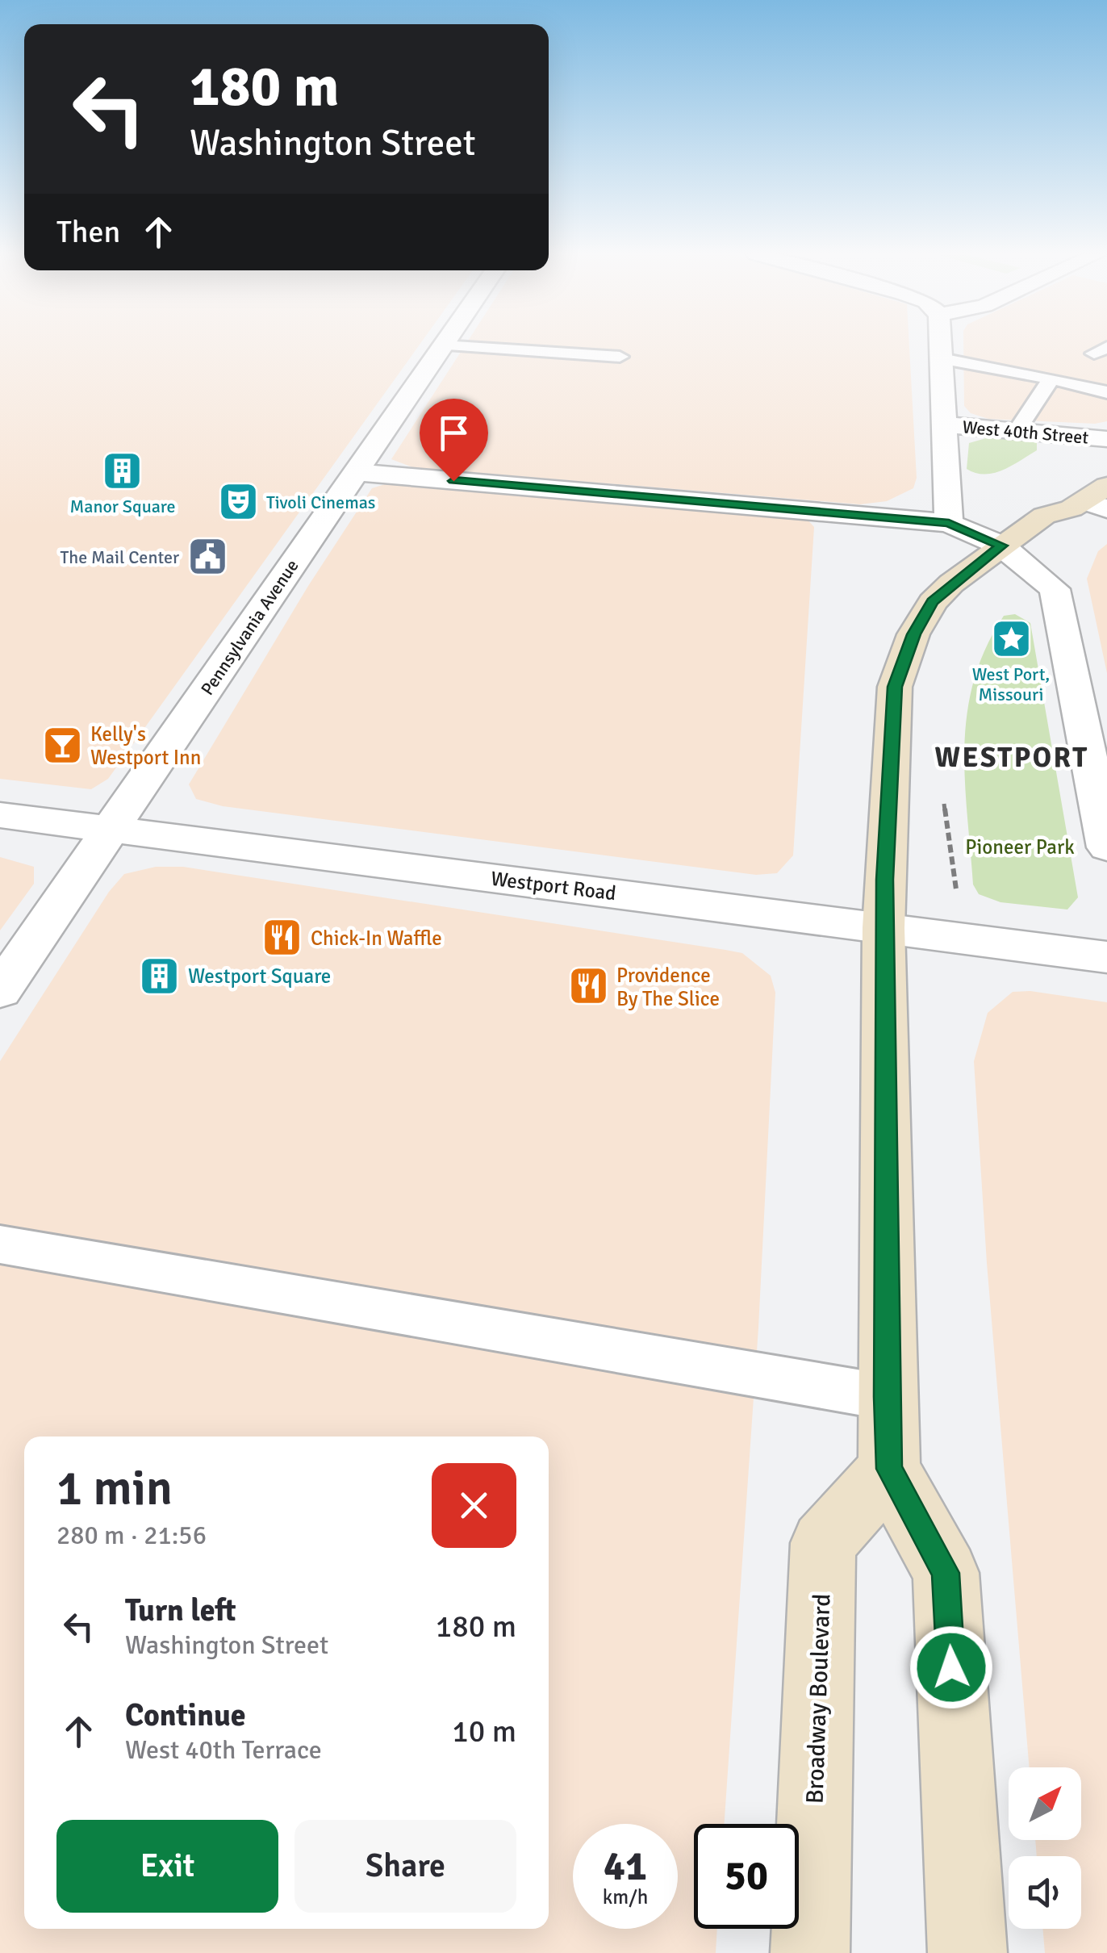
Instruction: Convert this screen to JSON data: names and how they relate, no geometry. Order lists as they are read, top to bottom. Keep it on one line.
{"streets":{"main road":["Broadway Boulevard"],"street":["West 40th Street","Pennsylvania Avenue","Westport Road"]},"crossings":[["Pennsylvania Avenue","Westport Road"]],"districts":["WESTPORT"],"parks":["Pioneer Park"],"places":{"building":["Manor Square","Westport Square"],"theatre":["Tivoli Cinemas"],"public building":["The Mail Center"],"place":["West Port, Missouri"],"bar":["Kelly's Westport Inn"],"restaurant":["Chick-In Waffle","Providence By The Slice"]},"north":"top right","page":{"turn":["180 m","Washington Street"],"then":"Then","heading":["1 min","280 m · 21:56"],"list":[{"name":"Turn left","note":"Washington Street","value":"180 m"},{"name":"Continue","note":"West 40th Terrace","value":"10 m"}],"buttons":["Exit","Share"],"speed":"41 km/h","limit":"50"}}
